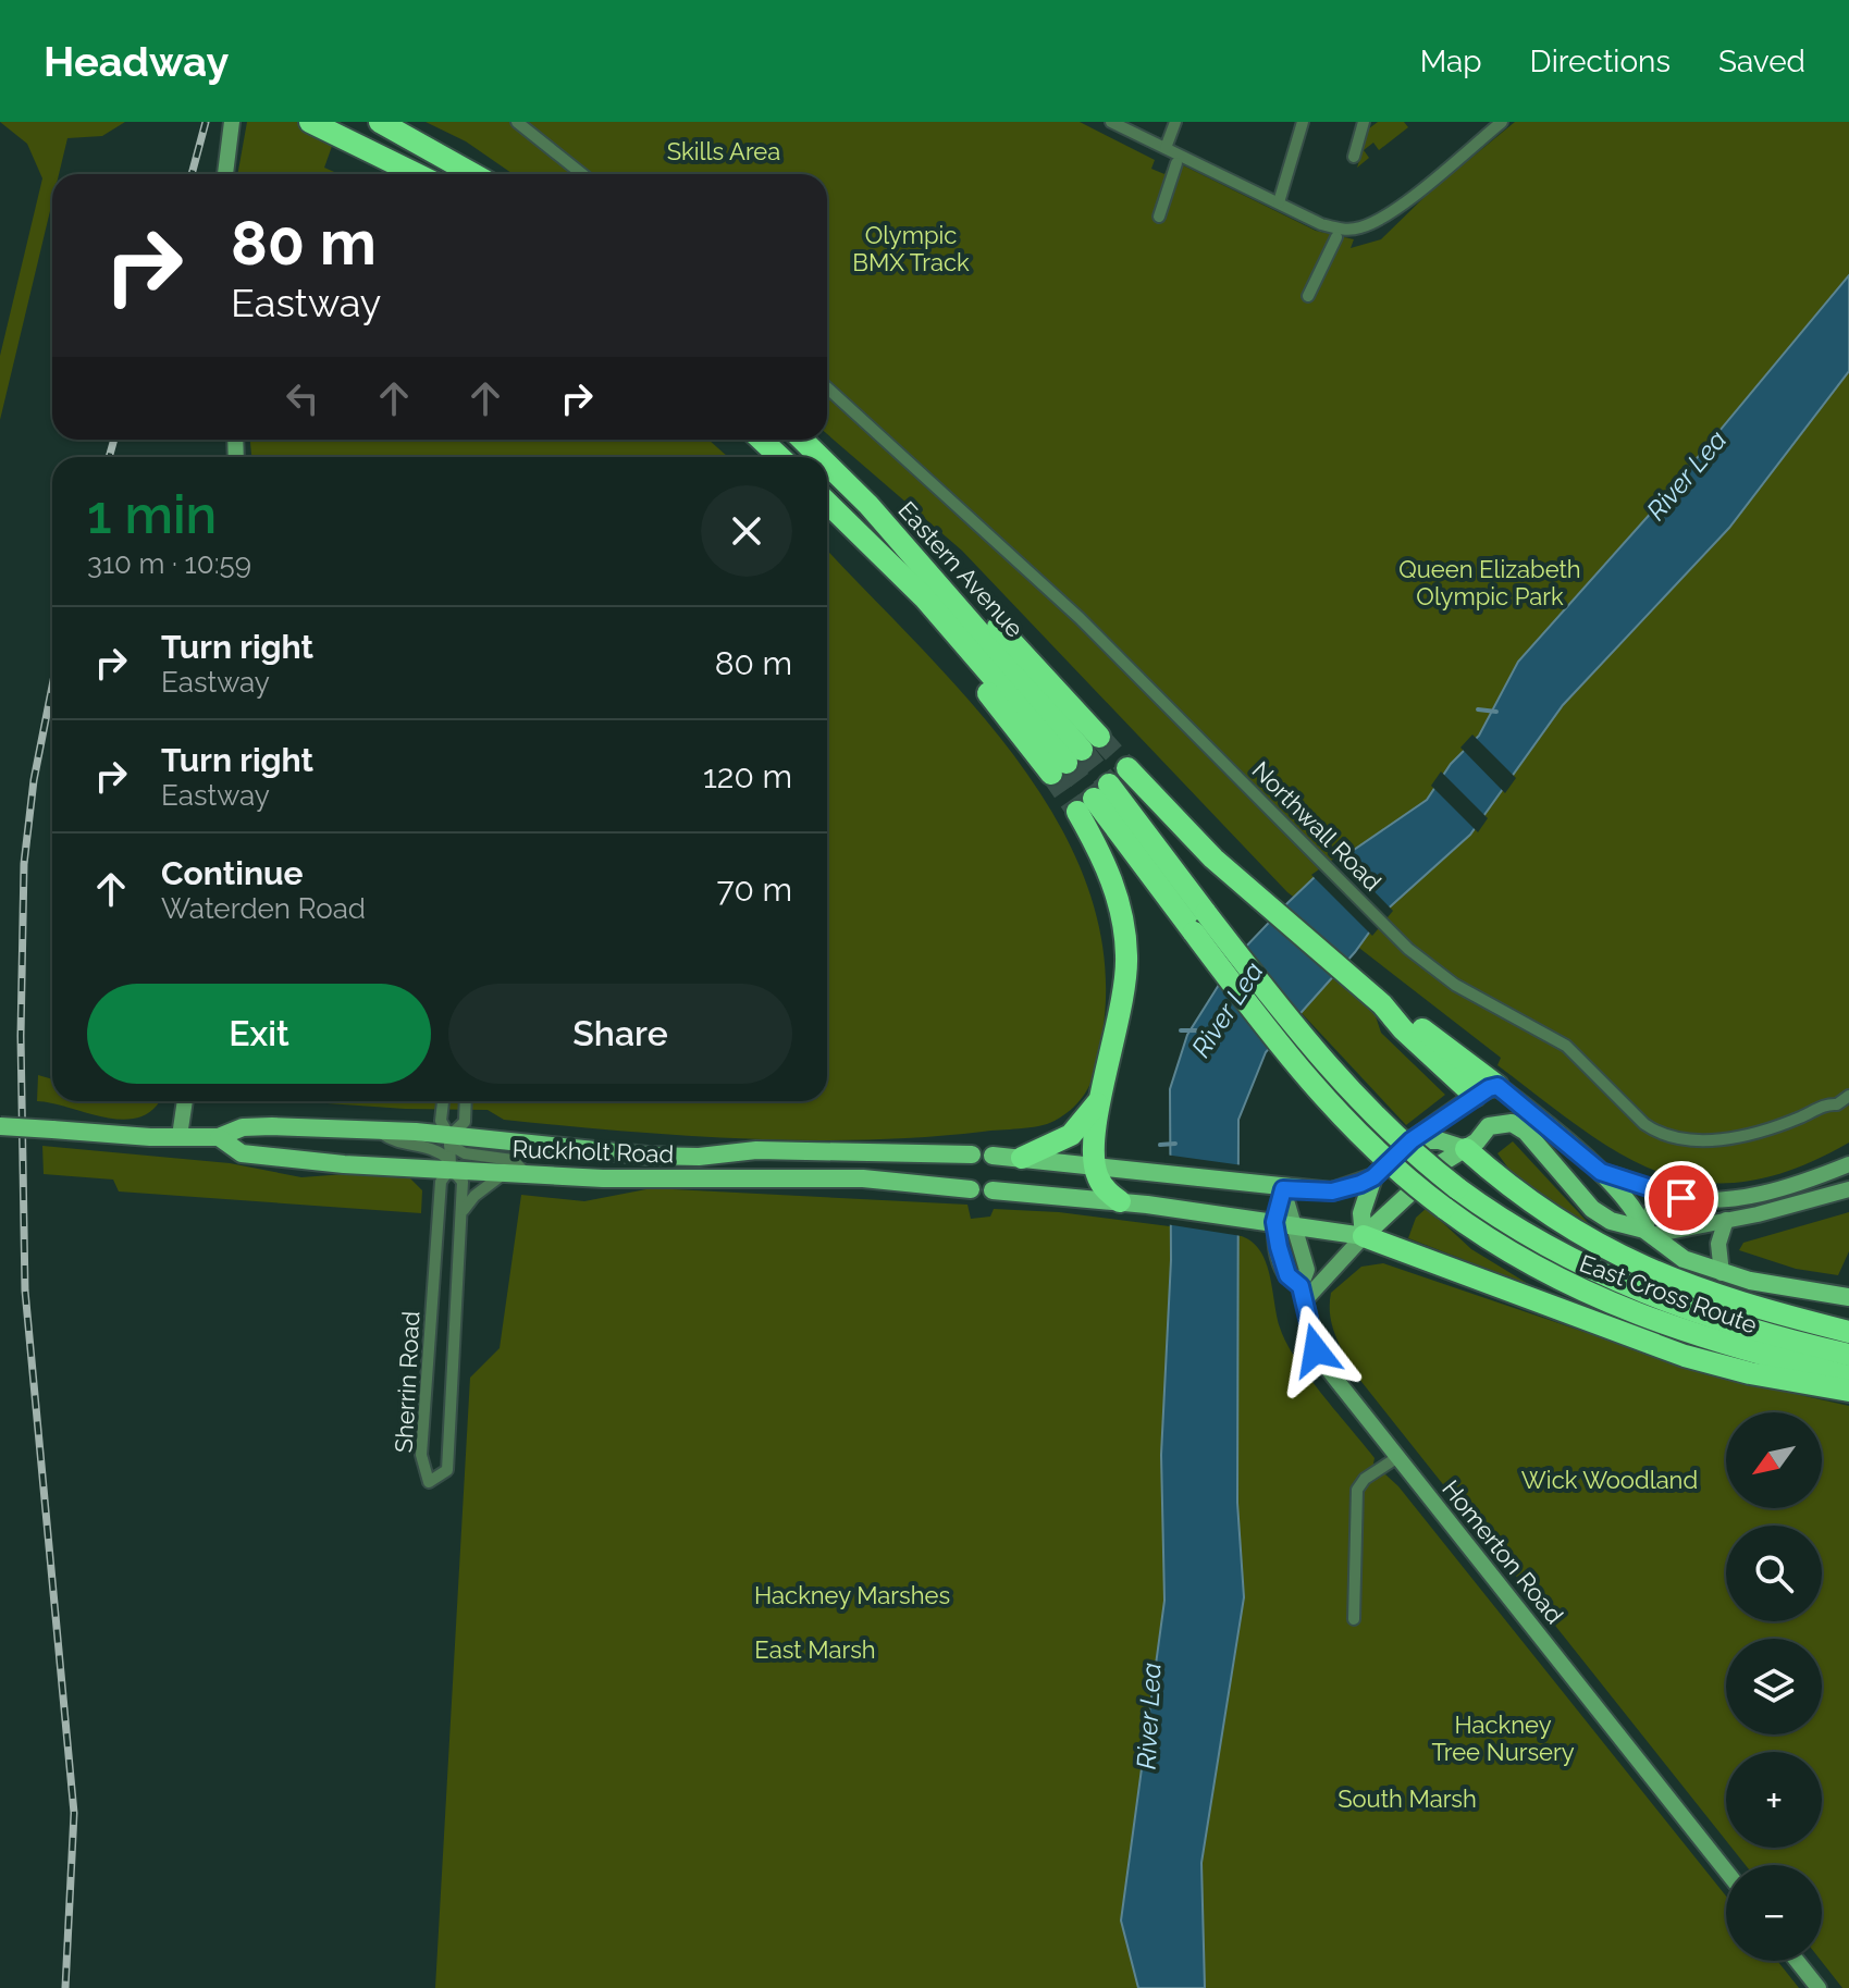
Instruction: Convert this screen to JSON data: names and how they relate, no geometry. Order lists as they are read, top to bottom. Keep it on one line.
{"streets":{"highway":["Eastern Avenue","East Cross Route"],"main road":["Ruckholt Road","Homerton Road"],"street":["Northwall Road","Sherrin Road"]},"crossings":[["Ruckholt Road","Sherrin Road"]],"water":["River Lea"],"parks":["Skills Area","Olympic BMX Track","Queen Elizabeth Olympic Park","Wick Woodland","Hackney Marshes","East Marsh","Hackney Tree Nursery","South Marsh"],"north":"bottom left","page":{"header":"Headway","nav":["Map","Directions","Saved"],"turn":["80 m","Eastway"],"heading":["1 min","310 m · 10:59"],"list":[{"name":"Turn right","note":"Eastway","value":"80 m"},{"name":"Turn right","note":"Eastway","value":"120 m"},{"name":"Continue","note":"Waterden Road","value":"70 m"}],"buttons":["Exit","Share"],"map_buttons":["+","−"]}}
